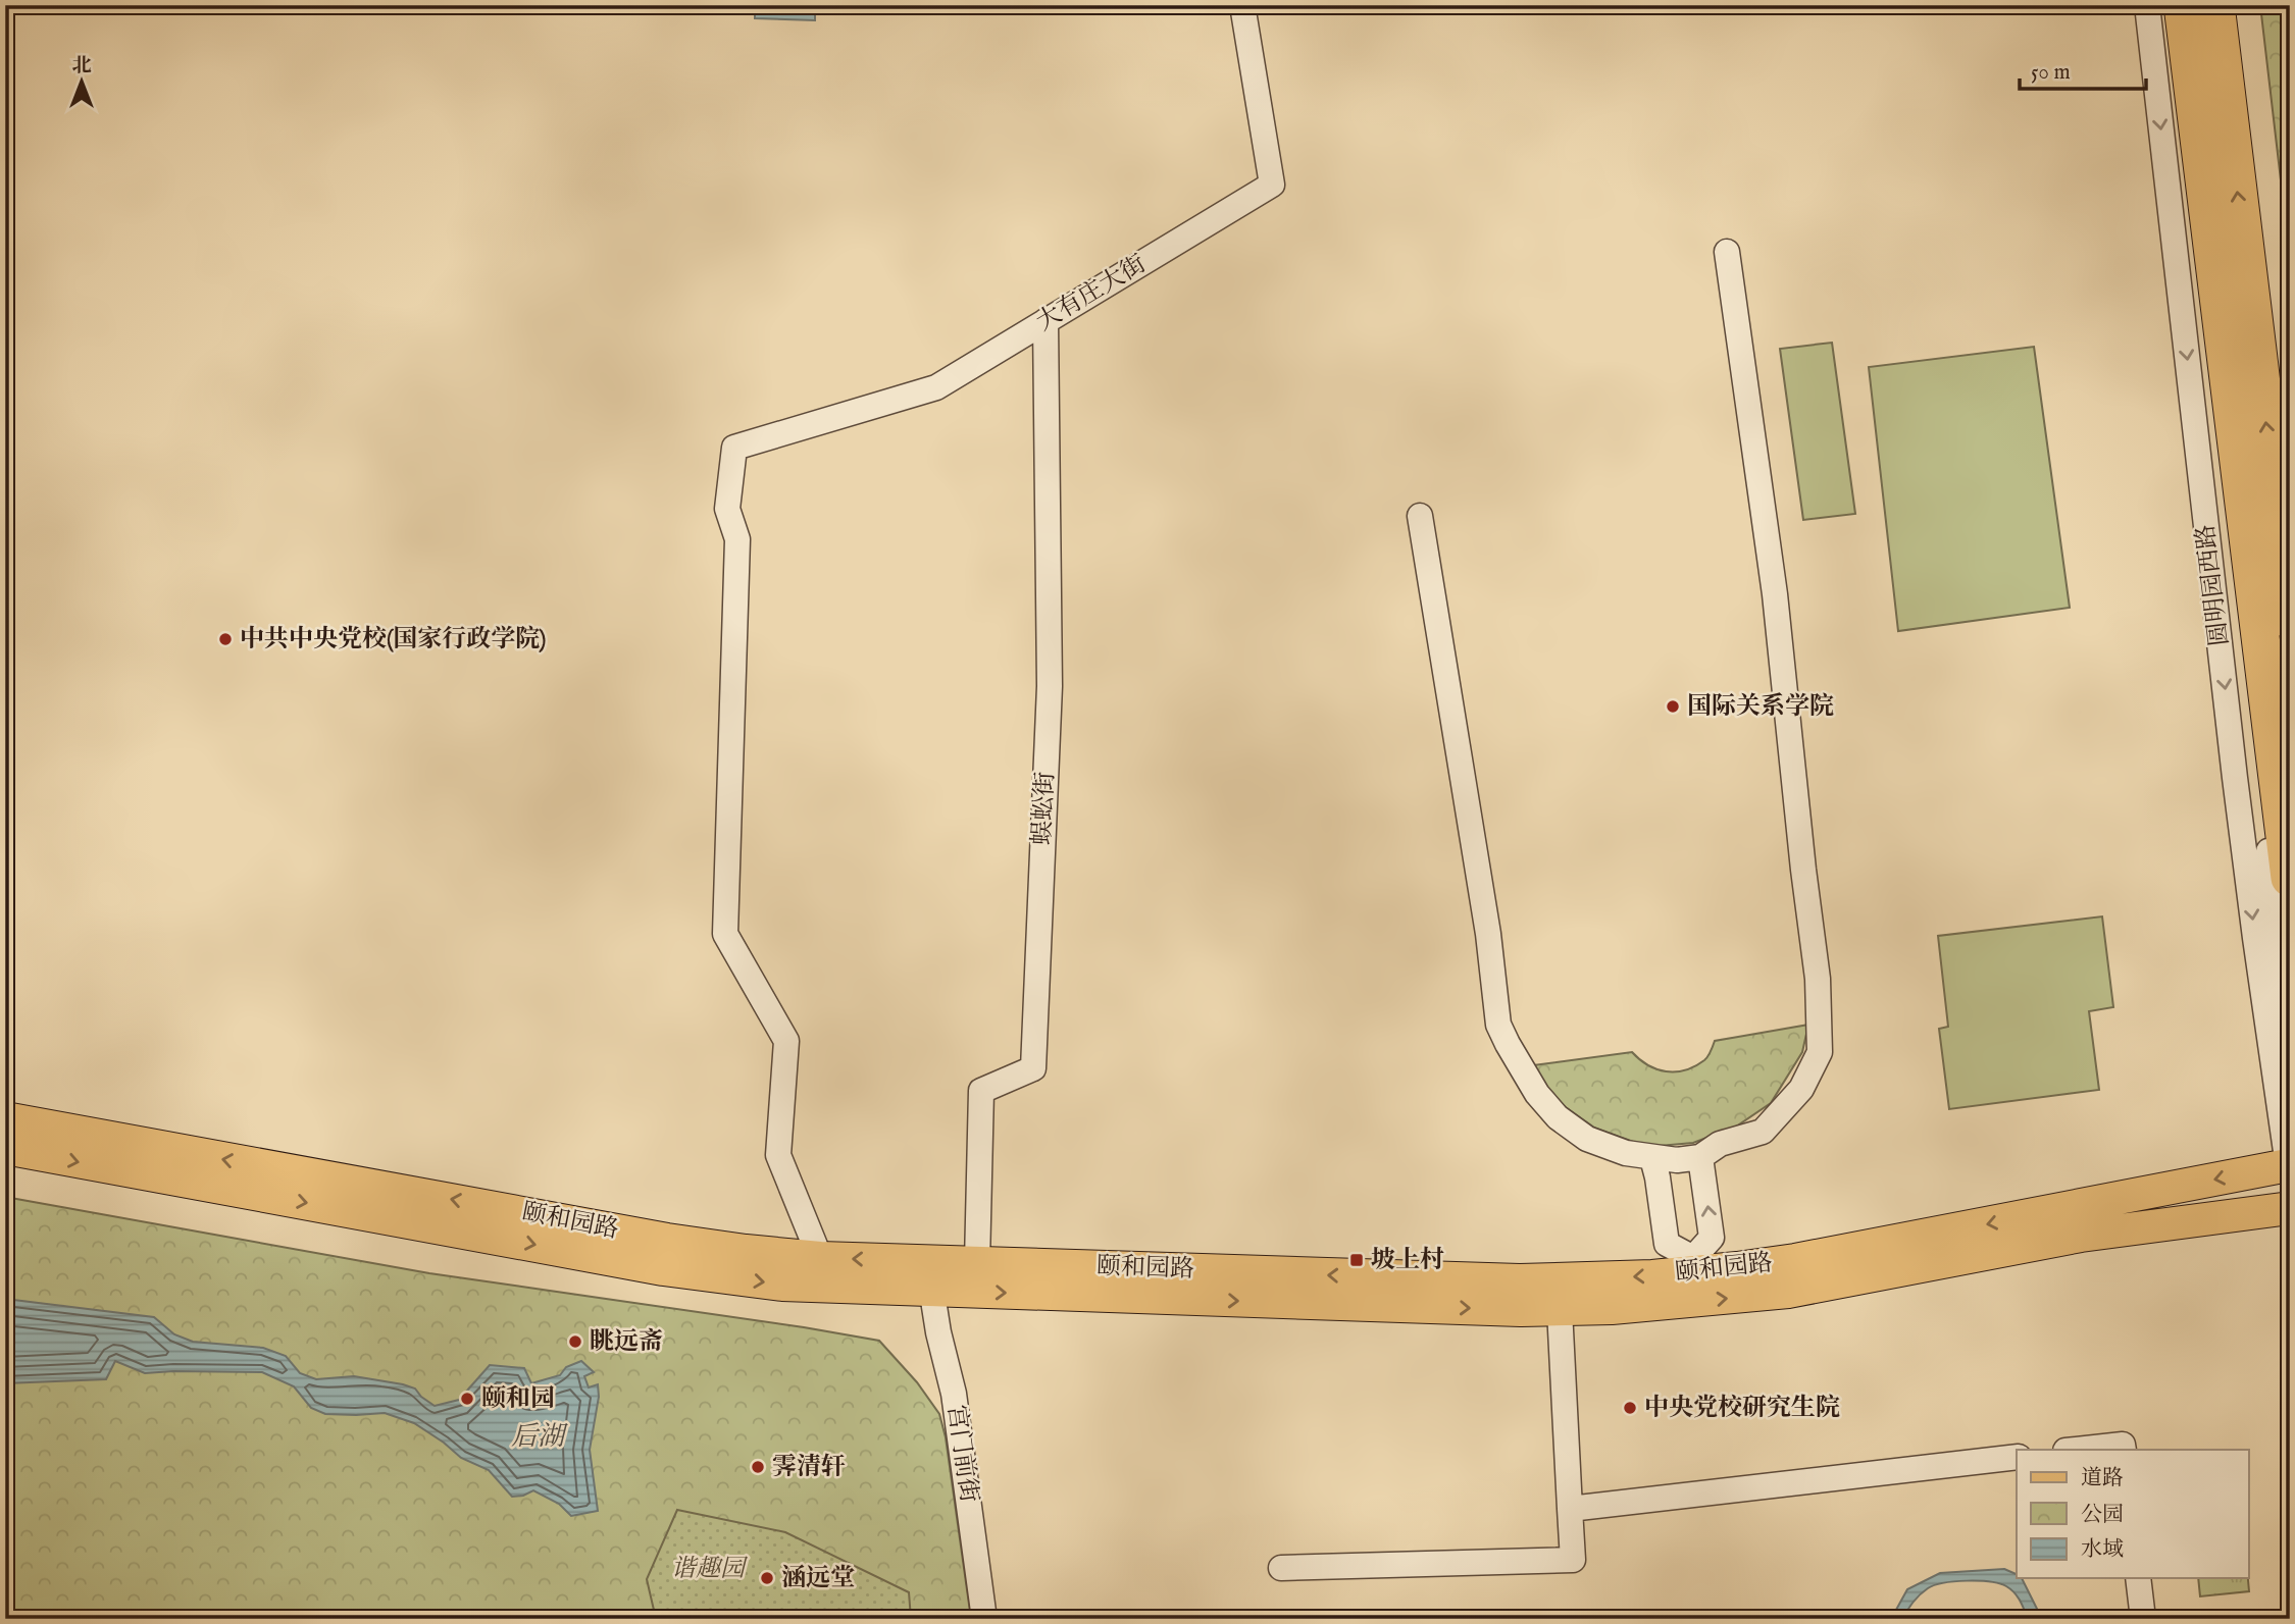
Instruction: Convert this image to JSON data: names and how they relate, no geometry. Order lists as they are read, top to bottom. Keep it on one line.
{"streets":{"highway":["圆明园西路"],"main road":["颐和园路"],"street":["大有庄大街","蜈蚣街","宫门前街"]},"crossings":[["大有庄大街","蜈蚣街"],["大有庄大街","颐和园路"],["圆明园西路","颐和园路"],["蜈蚣街","颐和园路"],["颐和园路","宫门前街"]],"water":["后湖"],"parks":["谐趣园"],"places":{"other":["中共中央党校(国家行政学院)","国际关系学院","眺远斋","颐和园","中央党校研究生院","霁清轩","涵远堂"],"transit":["坡上村"]},"legend":["道路","公园","水域"],"scale_bar":"50 m","north":"top"}
